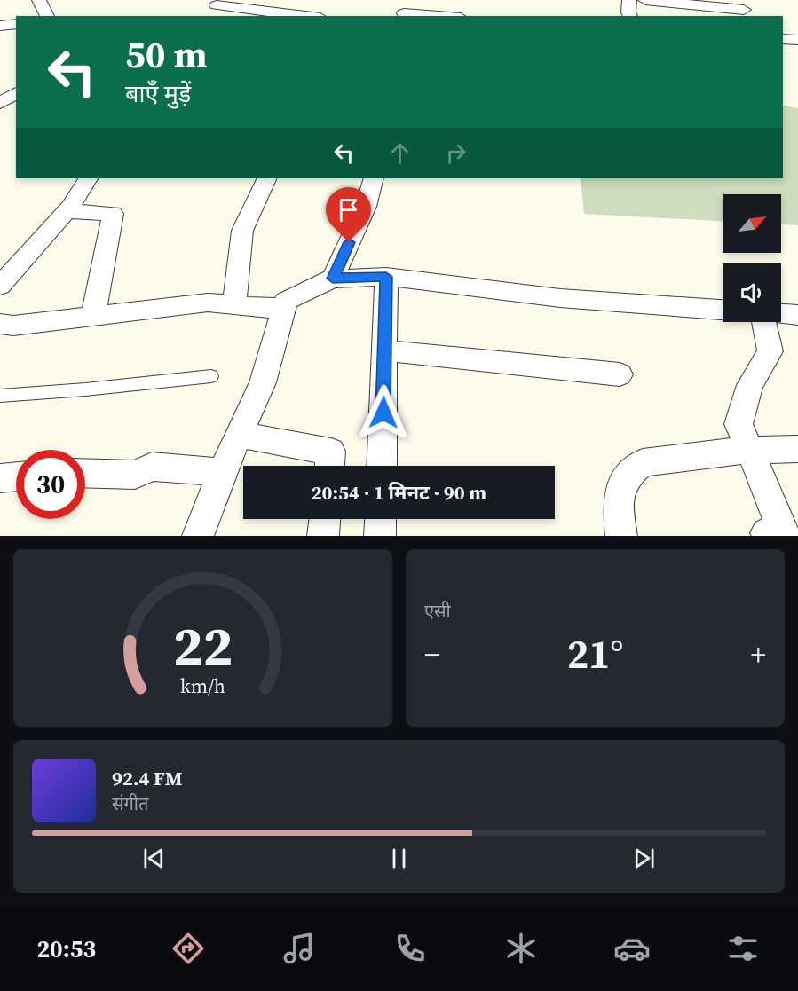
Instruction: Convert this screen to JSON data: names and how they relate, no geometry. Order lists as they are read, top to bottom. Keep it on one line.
{"north":"top right","page":{"turn":["50 m","बाएँ मुड़ें"],"limit":"30","trip":"20:54 · 1 मिनट · 90 m","tile":"एसी","heat":["−","21°","+"],"song":["92.4 FM","संगीत"],"tabs":"20:53","gauge":["22","km/h"]}}
